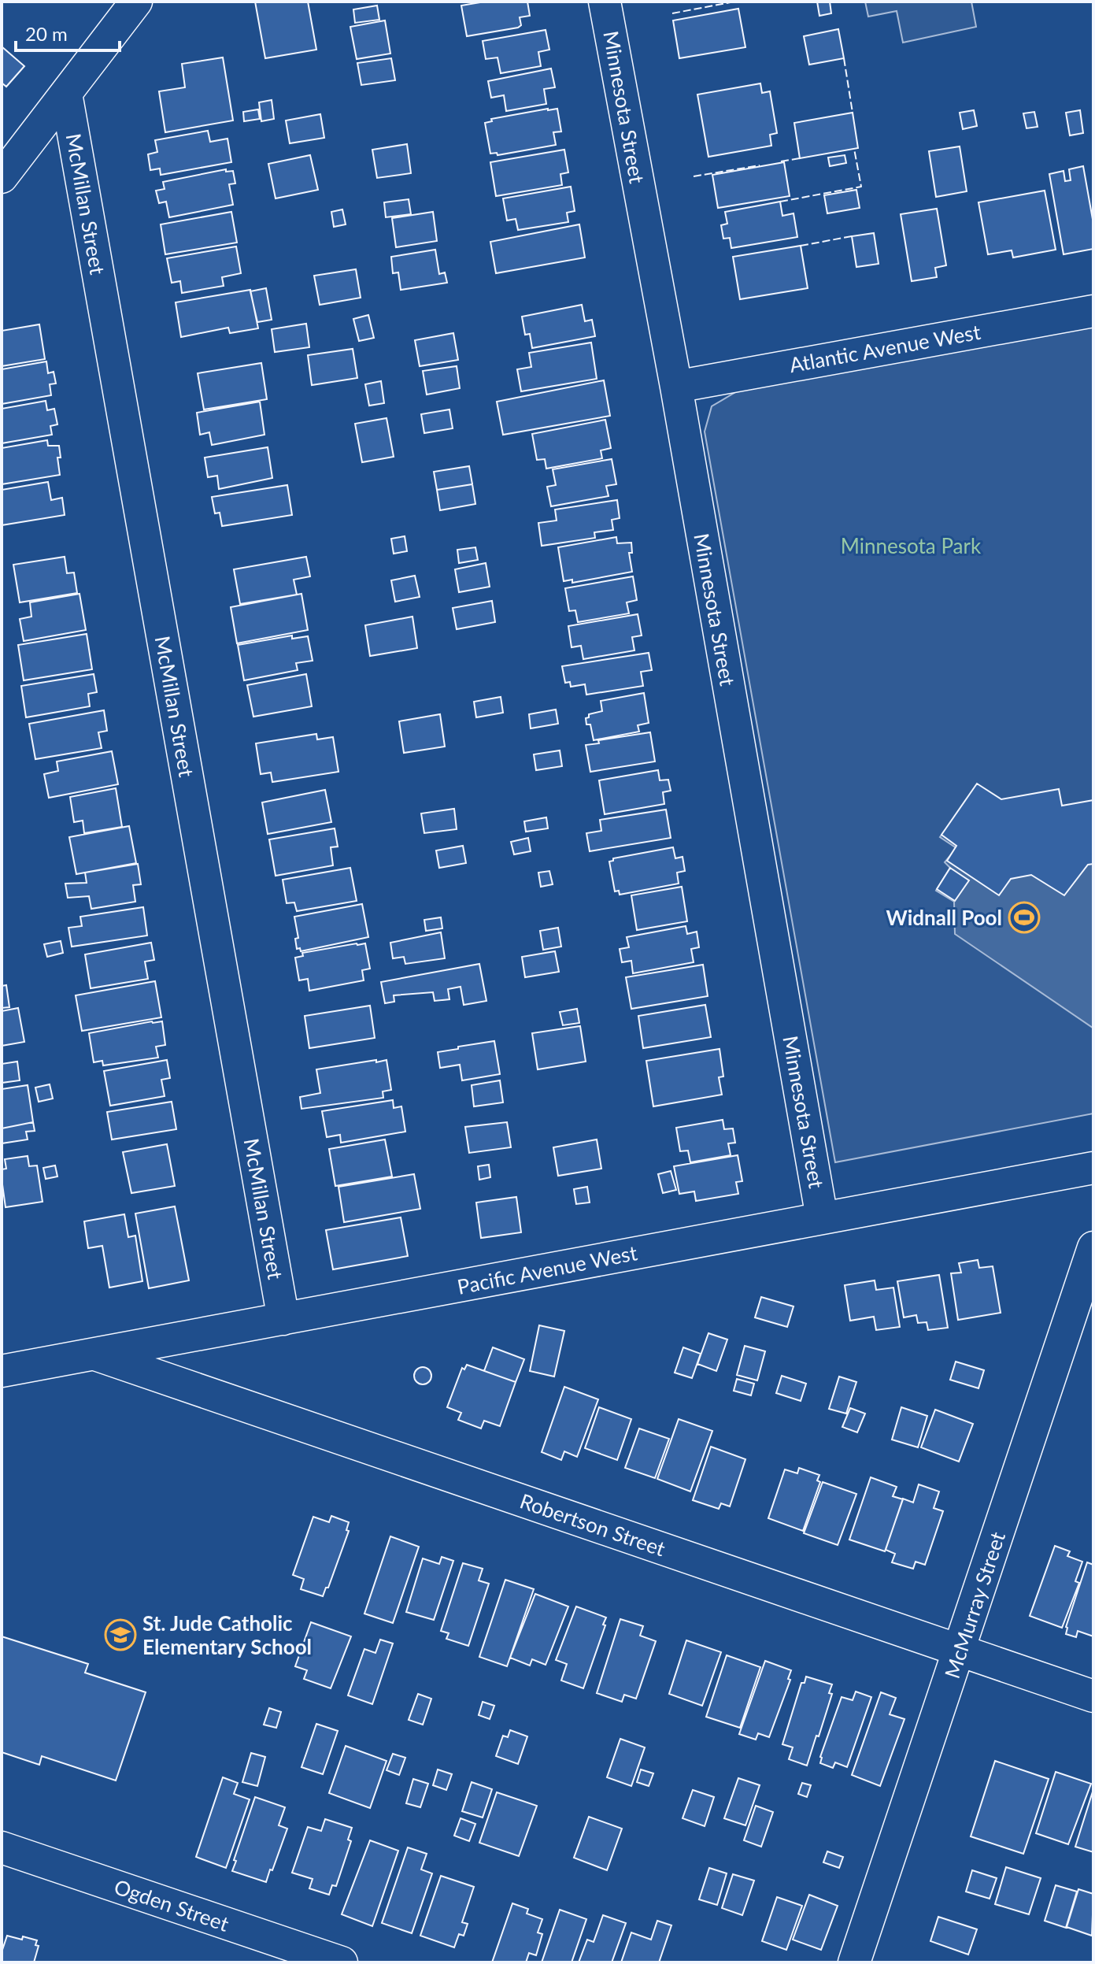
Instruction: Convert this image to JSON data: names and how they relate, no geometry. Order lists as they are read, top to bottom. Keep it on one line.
{"streets":{"street":["Minnesota Street","McMillan Street","Atlantic Avenue West","Pacific Avenue West","Robertson Street","McMurray Street","Ogden Street"]},"crossings":[["Minnesota Street","Atlantic Avenue West"],["Minnesota Street","Pacific Avenue West"],["McMillan Street","Pacific Avenue West"],["Pacific Avenue West","Robertson Street"],["Robertson Street","McMurray Street"]],"parks":["Minnesota Park"],"places":{"sports":["Widnall Pool"],"school or university":["St. Jude Catholic Elementary School"]},"scale_bar":"20 m"}
